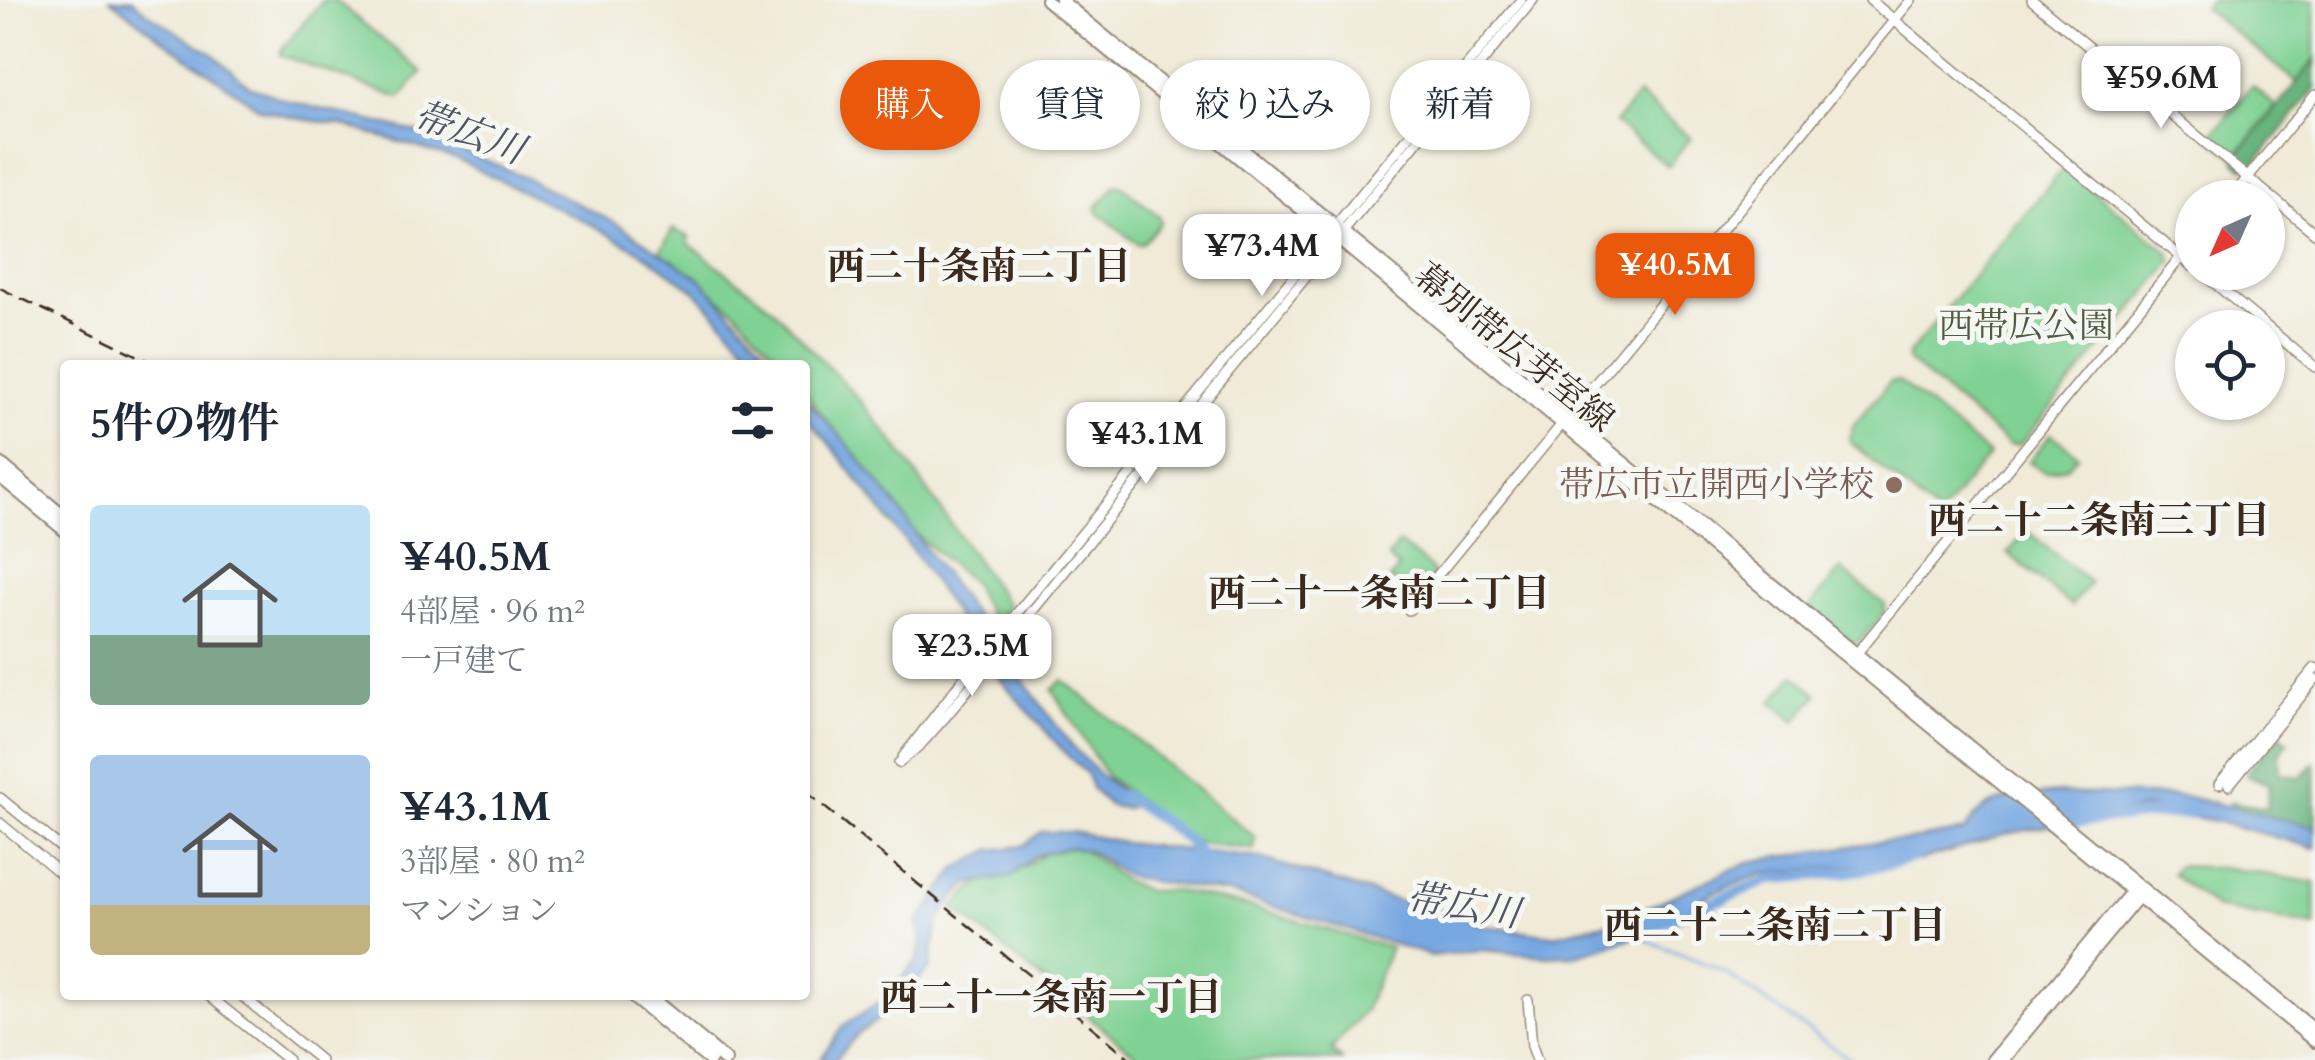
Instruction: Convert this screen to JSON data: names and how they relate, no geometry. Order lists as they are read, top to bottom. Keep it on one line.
{"streets":{"main road":["幕別帯広芽室線"]},"districts":["西二十条南二丁目","西二十二条南三丁目","西二十一条南二丁目","西二十二条南二丁目","西二十一条南一丁目"],"water":["帯広川"],"parks":["西帯広公園"],"places":["帯広市立開西小学校"],"north":"bottom left","page":{"price":["¥59.6M","¥73.4M","¥40.5M","¥43.1M","¥23.5M"],"chip":["購入","賃貸","絞り込み","新着"],"heading":"5件の物件","list":[{"name":"¥40.5M","note":"4部屋 · 96 m² · 一戸建て"},{"name":"¥43.1M","note":"3部屋 · 80 m² · マンション"}]}}
